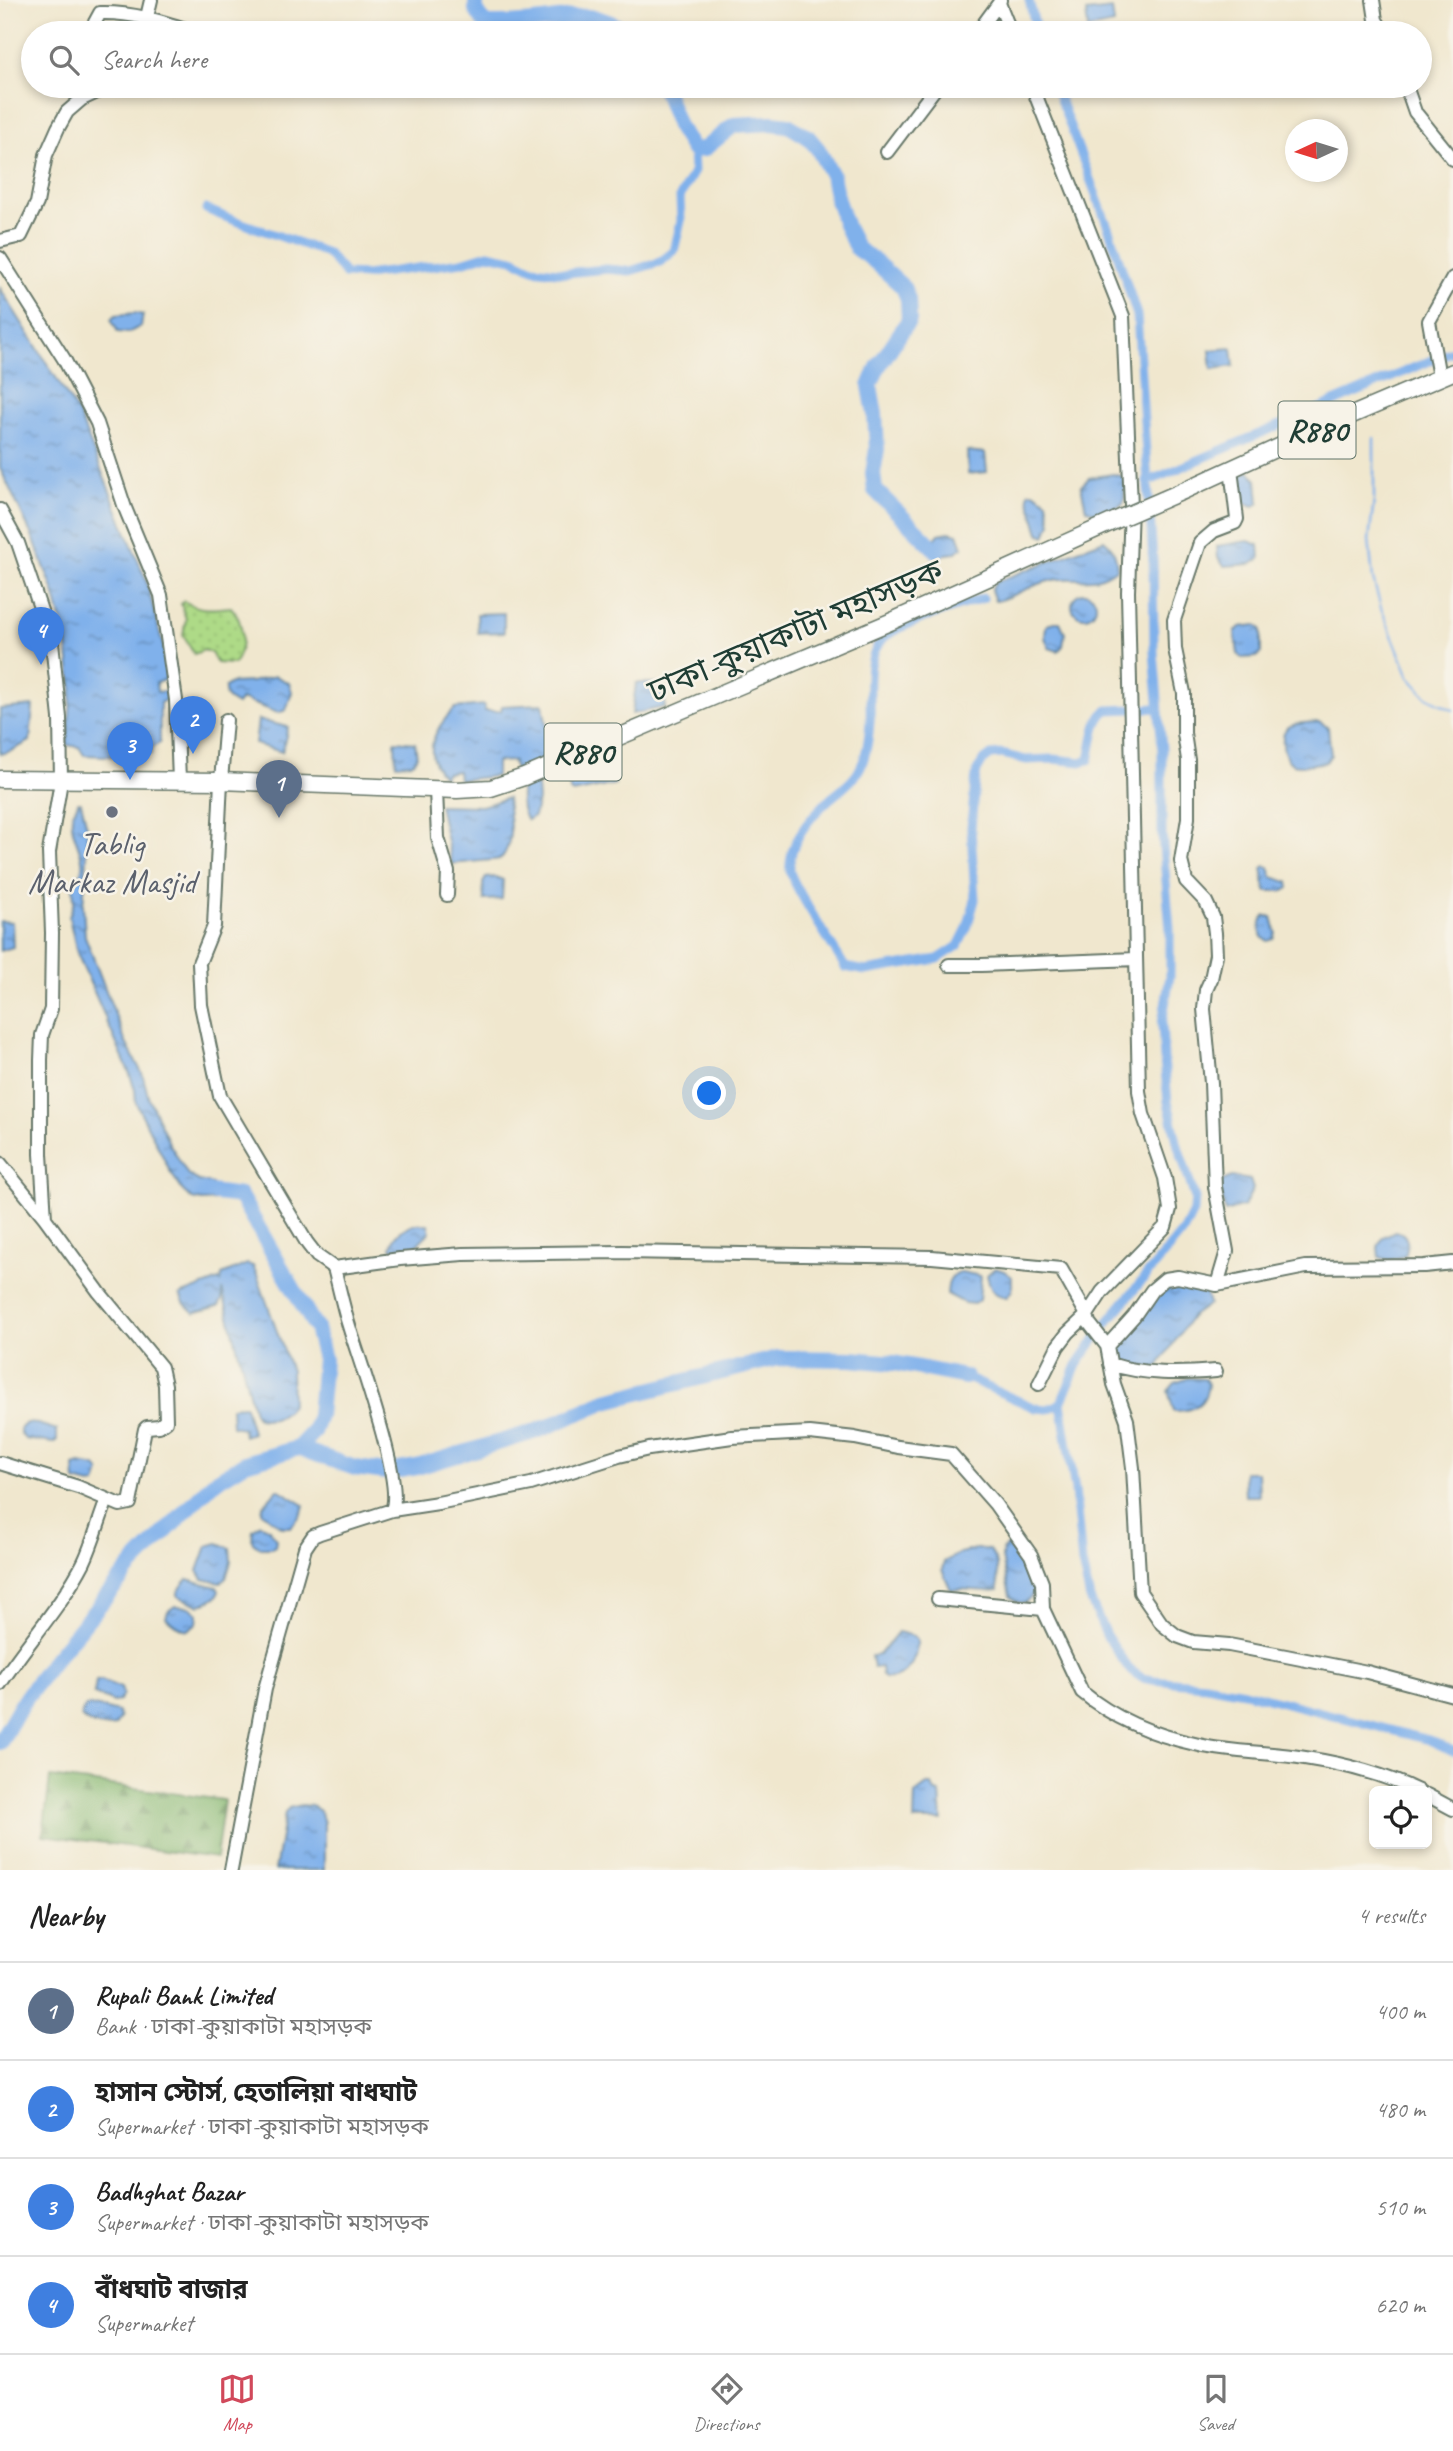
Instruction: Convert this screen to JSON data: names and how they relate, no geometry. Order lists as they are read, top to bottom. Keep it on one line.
{"streets":{"main road":["R880","ঢাকা-কুয়াকাটা মহাসড়ক"]},"places":["Tablig Markaz Masjid"],"north":"left","page":{"search":"Search here","pins":["4","2","3","1"],"heading":["Nearby","4 results"],"list":[{"mark":"1","name":"Rupali Bank Limited","note":"Bank · ঢাকা-কুয়াকাটা মহাসড়ক","value":"400 m"},{"mark":"2","name":"হাসান স্টোর্স, হেতালিয়া বাধঘাট","note":"Supermarket · ঢাকা-কুয়াকাটা মহাসড়ক","value":"480 m"},{"mark":"3","name":"Badhghat Bazar","note":"Supermarket · ঢাকা-কুয়াকাটা মহাসড়ক","value":"510 m"},{"mark":"4","name":"বাঁধঘাট বাজার","note":"Supermarket","value":"620 m"}],"nav":["Map","Directions","Saved"]}}
